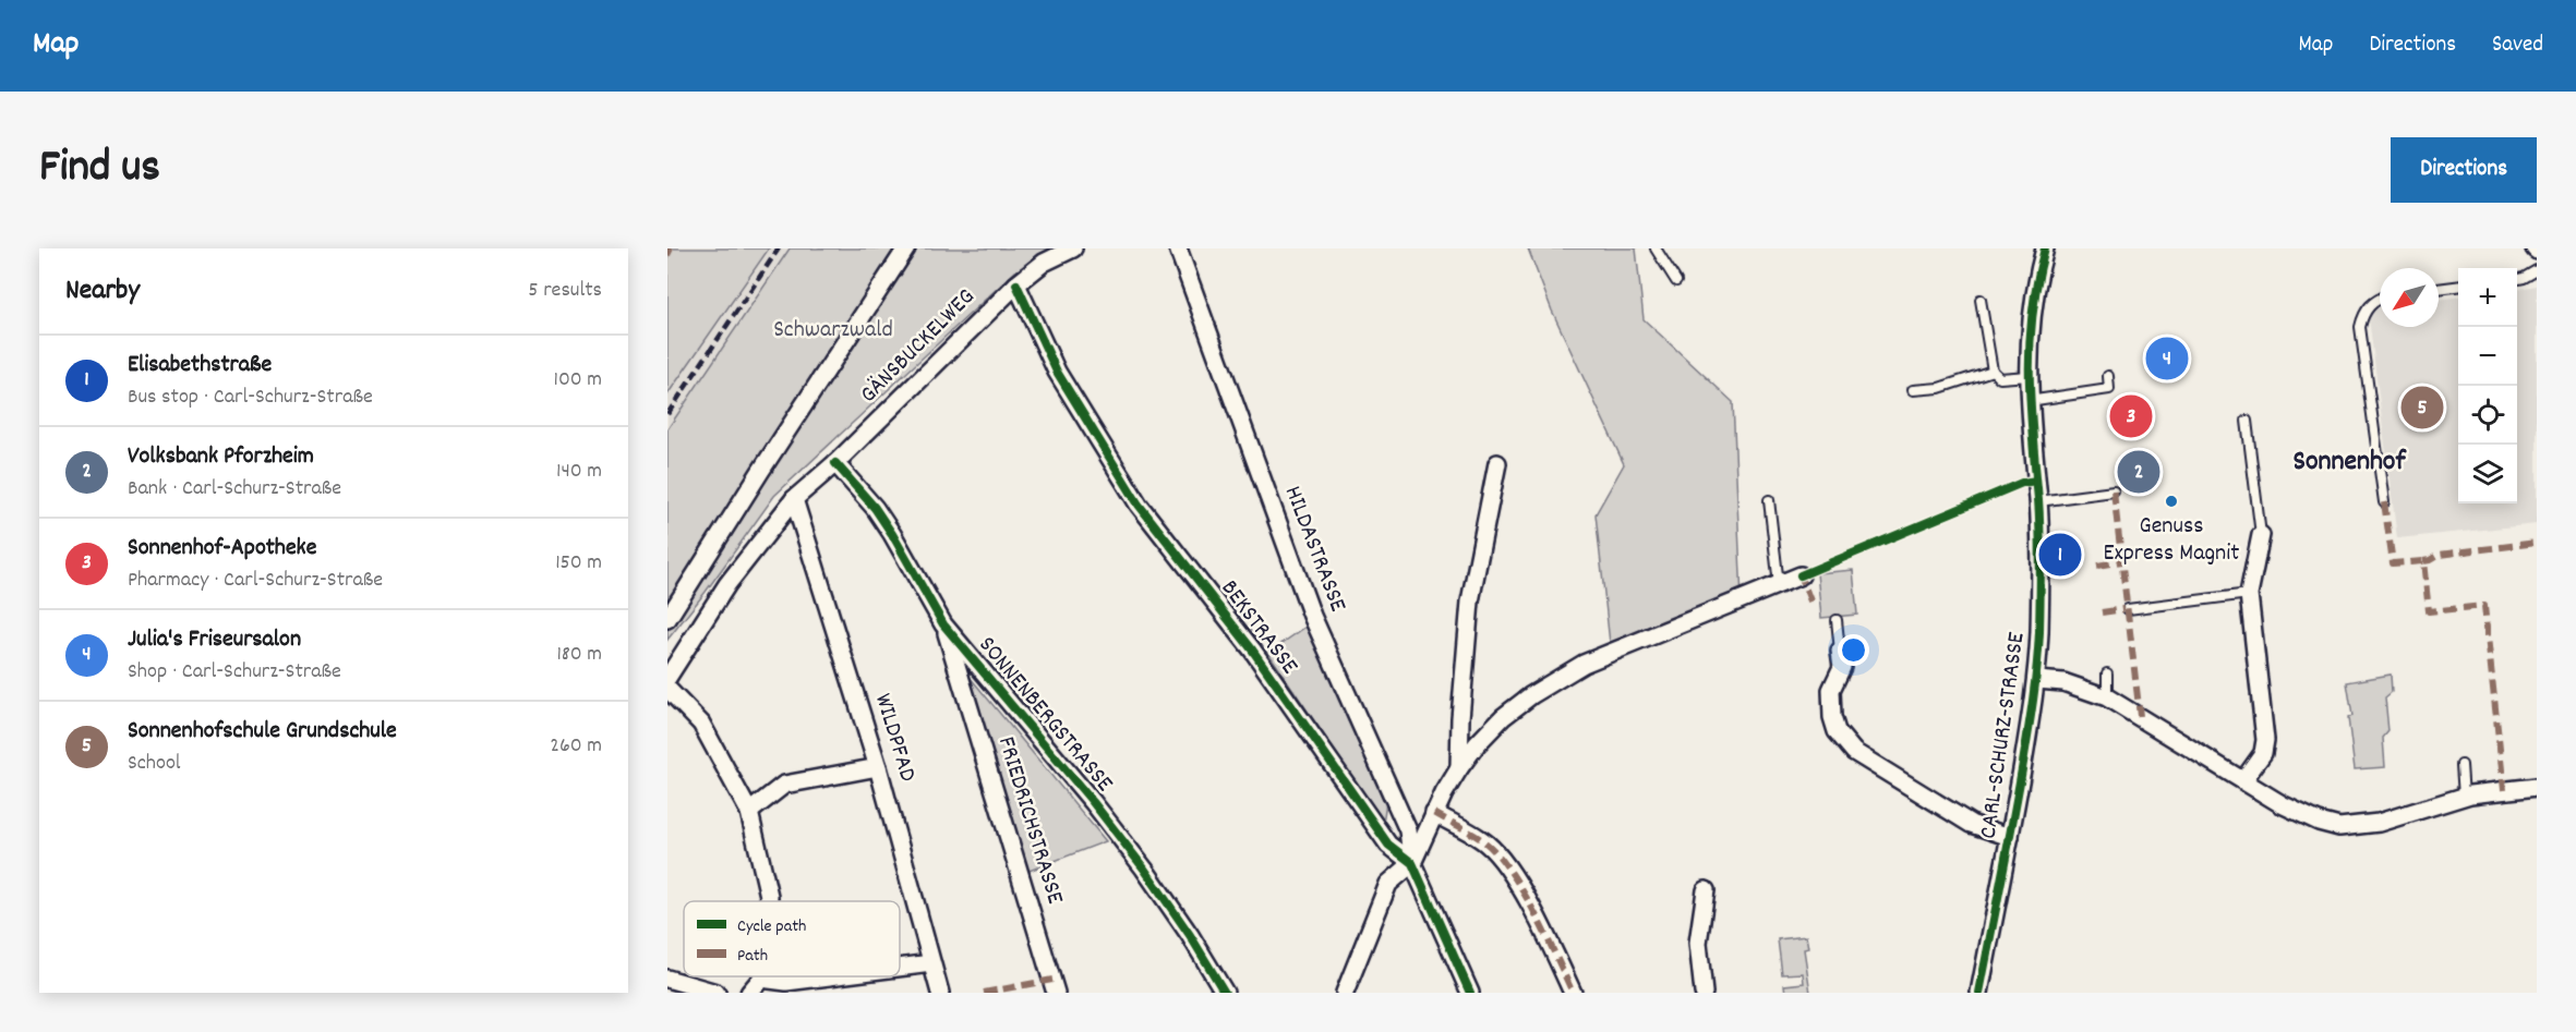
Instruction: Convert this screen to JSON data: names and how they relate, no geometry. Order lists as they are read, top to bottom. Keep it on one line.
{"streets":{"street":["GÄNSBUCKELWEG","HILDASTRASSE","BEKSTRASSE","SONNENBERGSTRASSE","CARL-SCHURZ-STRASSE","WILDPFAD","FRIEDRICHSTRASSE"]},"crossings":[["GÄNSBUCKELWEG","BEKSTRASSE"],["GÄNSBUCKELWEG","SONNENBERGSTRASSE"],["GÄNSBUCKELWEG","WILDPFAD"],["HILDASTRASSE","BEKSTRASSE"],["SONNENBERGSTRASSE","FRIEDRICHSTRASSE"]],"districts":["Sonnenhof"],"parks":["Schwarzwald"],"places":["Genuss Express Magnit"],"legend":["Cycle path","Path"],"north":"bottom left","page":{"header":"Map","nav":["Map","Directions","Saved"],"title":"Find us","buttons":"Directions","heading":["Nearby","5 results"],"map_buttons":["+","−"],"list":[{"mark":"1","name":"Elisabethstraße","note":"Bus stop · Carl-Schurz-Straße","value":"100 m"},{"mark":"2","name":"Volksbank Pforzheim","note":"Bank · Carl-Schurz-Straße","value":"140 m"},{"mark":"3","name":"Sonnenhof-Apotheke","note":"Pharmacy · Carl-Schurz-Straße","value":"150 m"},{"mark":"4","name":"Julia's Friseursalon","note":"Shop · Carl-Schurz-Straße","value":"180 m"},{"mark":"5","name":"Sonnenhofschule Grundschule","note":"School","value":"260 m"}],"pins":["4","5","3","2","1"]}}
